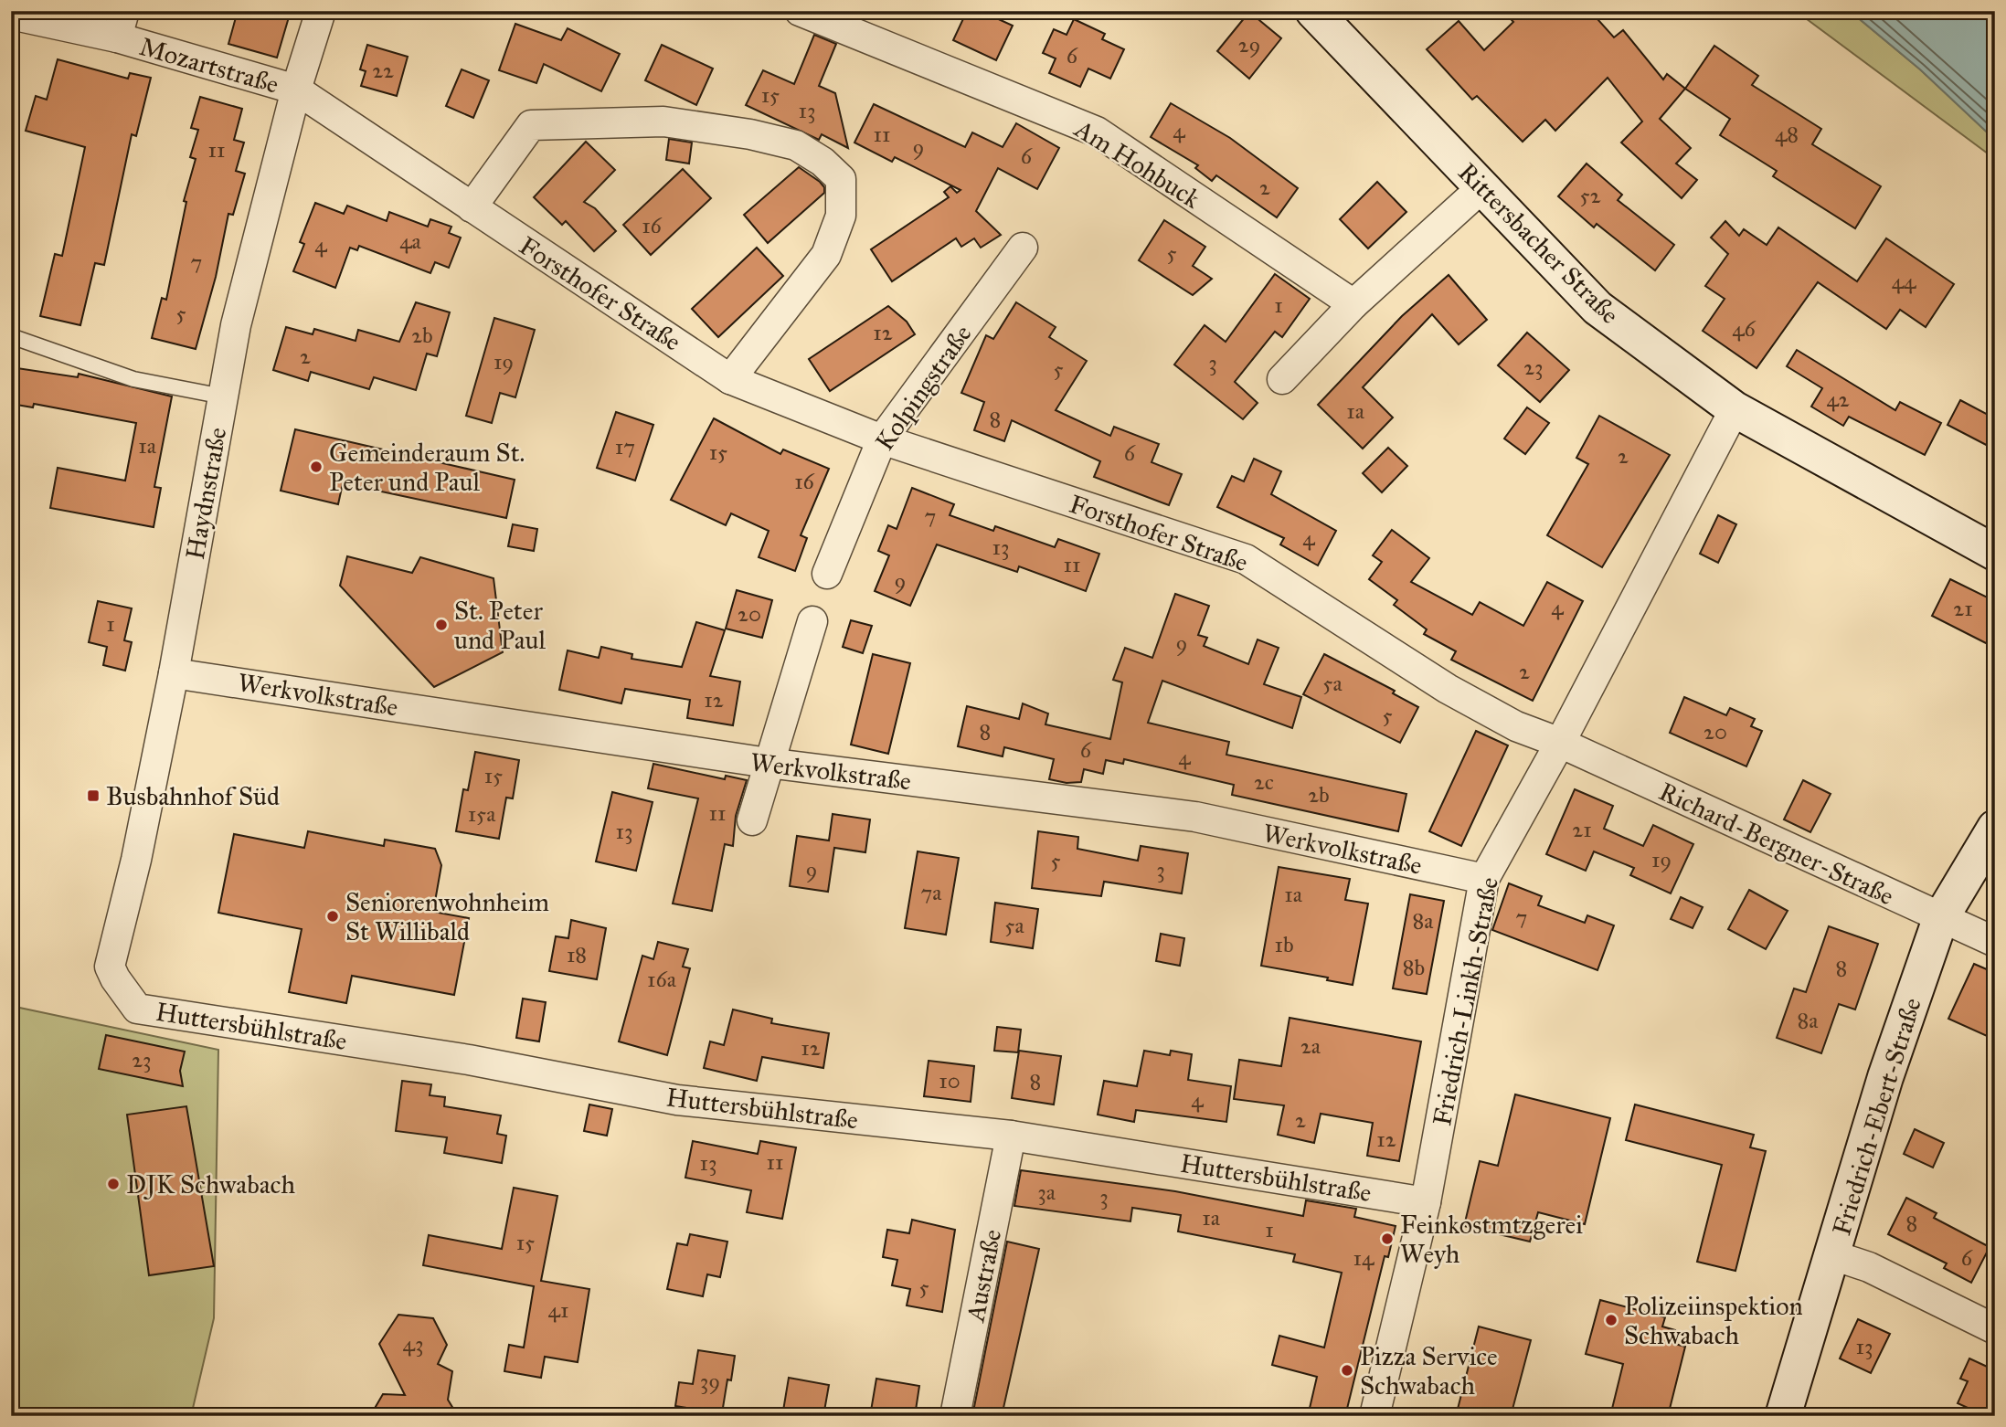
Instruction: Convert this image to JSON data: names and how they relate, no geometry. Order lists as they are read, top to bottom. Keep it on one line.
{"streets":{"main road":["Rittersbacher Straße","Friedrich-Ebert-Straße"],"street":["Mozartstraße","Am Hohbuck","Forsthofer Straße","Kolpingstraße","Haydnstraße","Werkvolkstraße","Richard-Bergner-Straße","Friedrich-Linkh-Straße","Huttersbühlstraße","Austraße"]},"crossings":[["Mozartstraße","Forsthofer Straße"],["Mozartstraße","Haydnstraße"],["Rittersbacher Straße","Friedrich-Linkh-Straße"],["Forsthofer Straße","Kolpingstraße"],["Forsthofer Straße","Haydnstraße"],["Forsthofer Straße","Richard-Bergner-Straße"],["Forsthofer Straße","Friedrich-Linkh-Straße"],["Haydnstraße","Werkvolkstraße"],["Haydnstraße","Huttersbühlstraße"],["Werkvolkstraße","Friedrich-Linkh-Straße"],["Richard-Bergner-Straße","Friedrich-Linkh-Straße"],["Richard-Bergner-Straße","Friedrich-Ebert-Straße"],["Friedrich-Linkh-Straße","Huttersbühlstraße"],["Huttersbühlstraße","Austraße"]],"places":{"other":["Gemeinderaum St. Peter und Paul","St. Peter und Paul","Seniorenwohnheim St Willibald","DJK Schwabach","Feinkostmtzgerei Weyh","Polizeiinspektion Schwabach","Pizza Service Schwabach"],"transit":["Busbahnhof Süd"]},"house_numbers":["29","6","22","15","13","4","11","48","9","11","6","2","52","16","4a","4","5","7","44","1","5","46","12","2b","2","19","3","23","5","42","1a","8","1a","17","15","6","2","16","7","4","13","11","9","4","21","20","1","9","2","5a","12","5","8","20","6","4","15","2c","2b","11","15a","21","13","19","5","9","3","7a","1a","7","8a","5a","1b","18","8b","8","16a","8a","2a","12","23","10","8","4","2","12","11","13","3a","3","1a","8","1","15","14","6","5","41","43","13","39"]}
